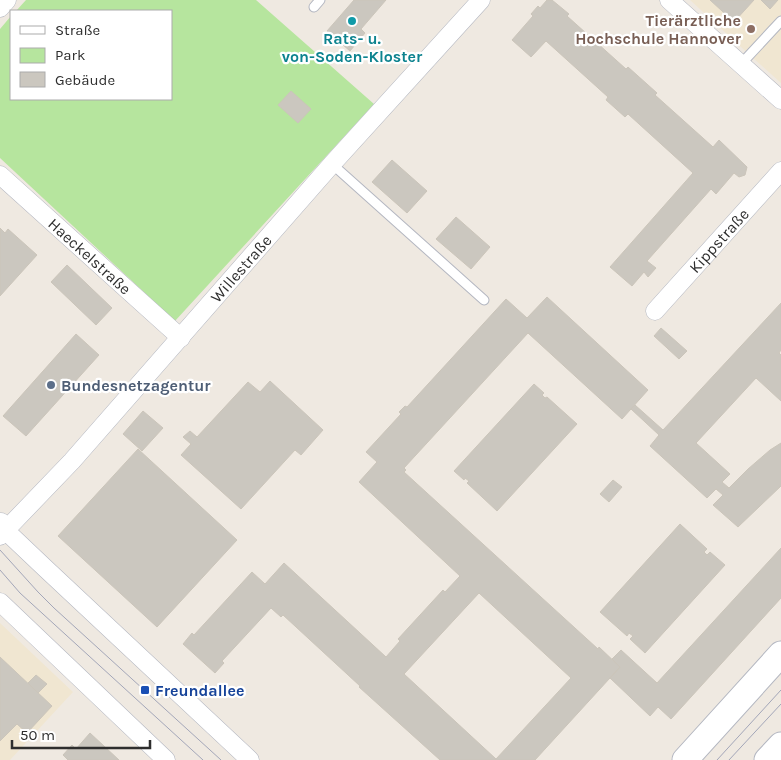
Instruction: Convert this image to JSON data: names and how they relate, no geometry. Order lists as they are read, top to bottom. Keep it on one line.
{"streets":{"street":["Kippstraße","Haeckelstraße","Willestraße"]},"crossings":[["Haeckelstraße","Willestraße"]],"places":{"other":["Rats- u. von-Soden-Kloster","Tierärztliche Hochschule Hannover","Bundesnetzagentur"],"transit":["Freundallee"]},"legend":["Straße","Park","Gebäude"],"scale_bar":"50 m"}
